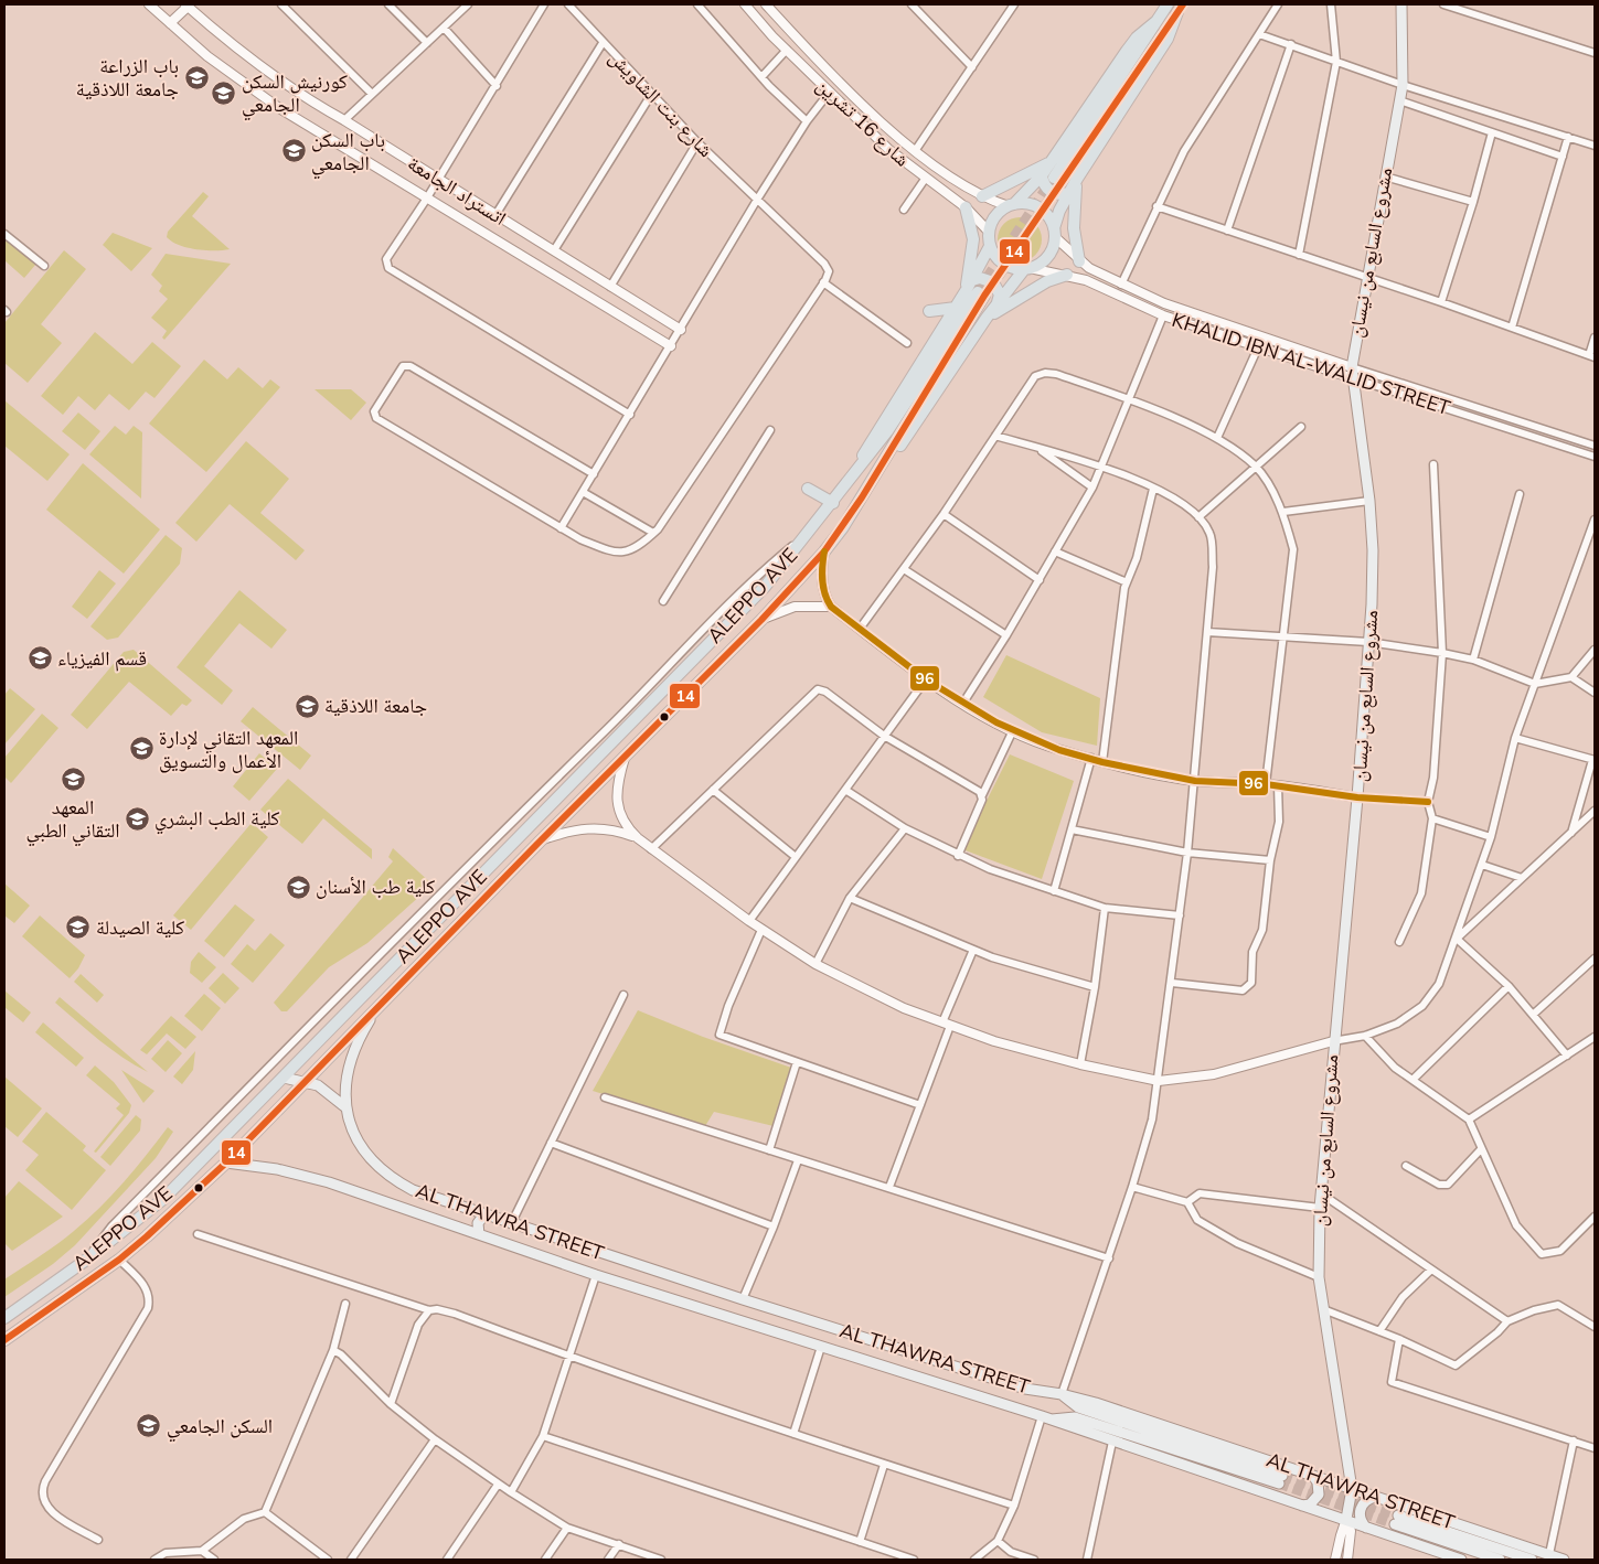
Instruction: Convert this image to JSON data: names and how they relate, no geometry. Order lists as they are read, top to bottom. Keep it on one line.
{"streets":{"main road":["مشروع السابع من نيسان","ALEPPO AVE","AL THAWRA STREET"],"street":["شارع بنت الشاويش","شارع 16 تشرين","اتستراد الجامعة","KHALID IBN AL-WALID STREET"]},"crossings":[["شارع 16 تشرين","KHALID IBN AL-WALID STREET"],["مشروع السابع من نيسان","KHALID IBN AL-WALID STREET"],["مشروع السابع من نيسان","AL THAWRA STREET"],["ALEPPO AVE","AL THAWRA STREET"]],"places":{"school or university":["باب الزراعة جامعة اللاذقية","كورنيش السكن الجامعي","باب السكن الجامعي","قسم الفيزياء","جامعة اللاذقية","المعهد التقاني لإدارة الأعمال والتسويق","المعهد التقاني الطبي","كلية الطب البشري","كلية طب الأسنان","كلية الصيدلة","السكن الجامعي"]},"lines":["transit line 14","transit line 96"]}
